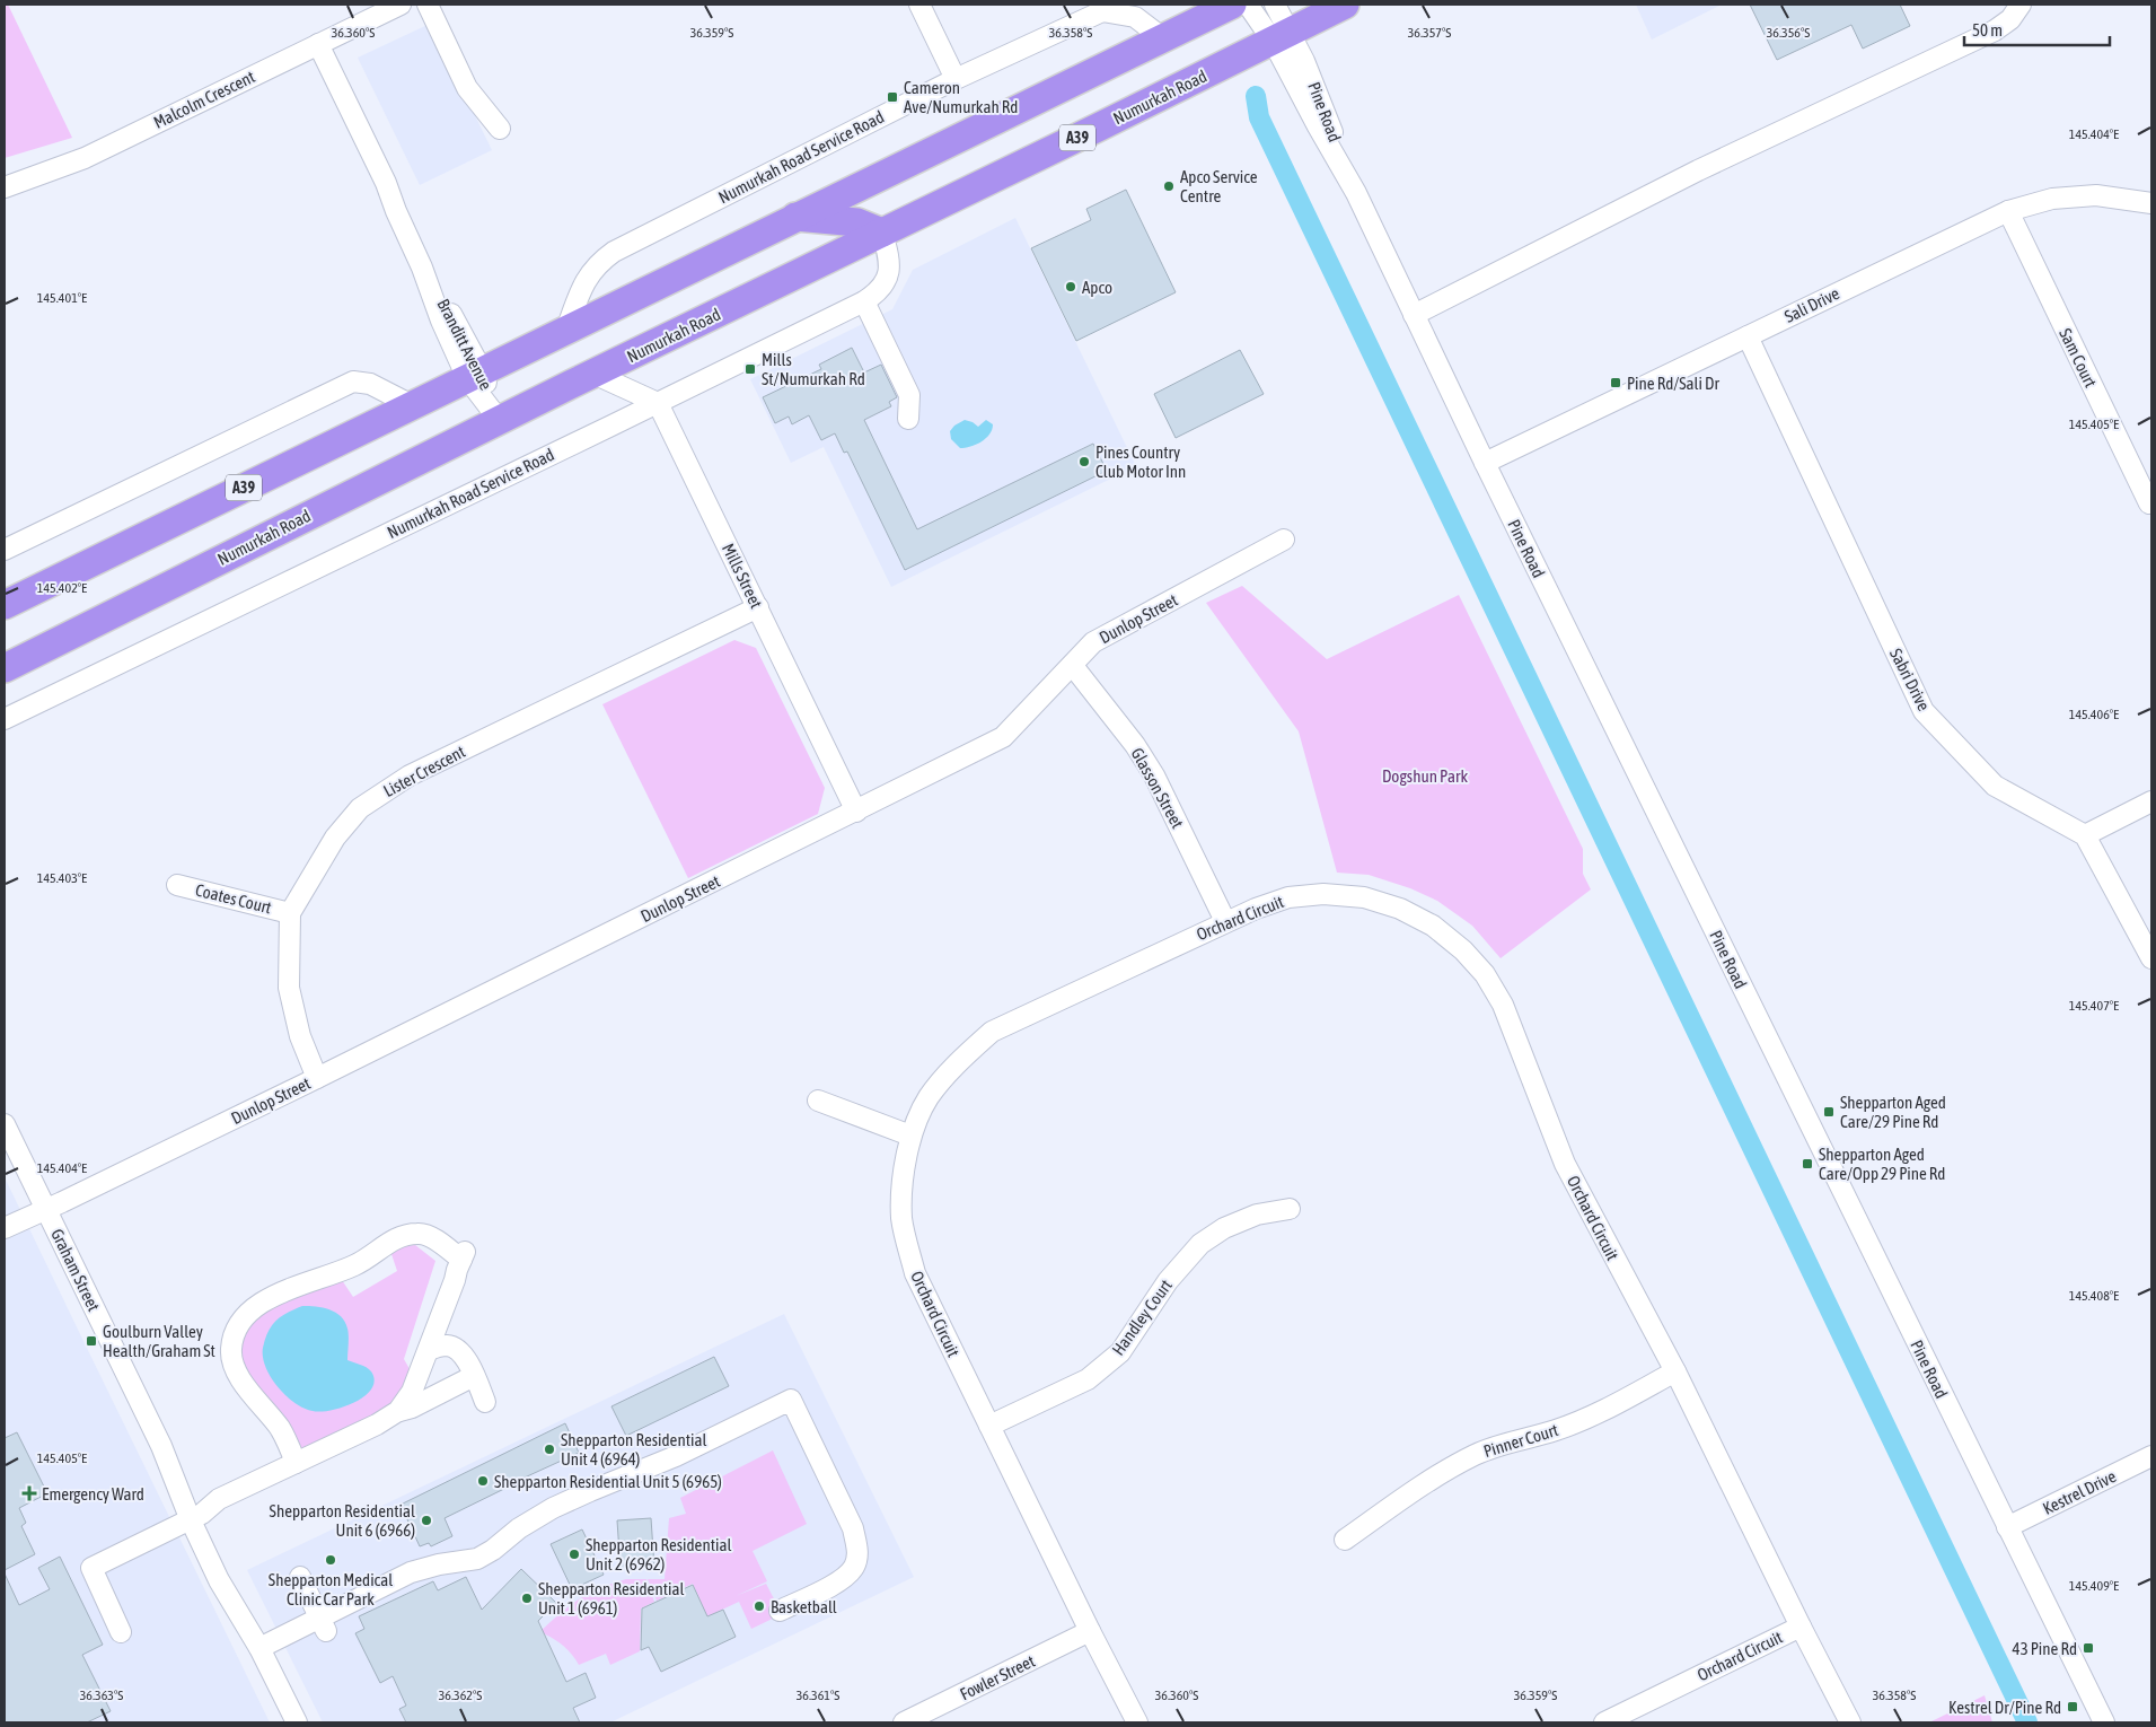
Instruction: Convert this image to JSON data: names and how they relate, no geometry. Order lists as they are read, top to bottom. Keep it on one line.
{"streets":{"highway":["Numurkah Road","A39"],"street":["Malcolm Crescent","Pine Road","Numurkah Road Service Road","Sali Drive","Branditt Avenue","Sam Court","Mills Street","Dunlop Street","Sabri Drive","Lister Crescent","Glasson Street","Coates Court","Orchard Circuit","Graham Street","Handley Court","Pinner Court","Kestrel Drive","Fowler Street"]},"crossings":[["Numurkah Road","Pine Road"],["Numurkah Road","Numurkah Road Service Road"],["Numurkah Road","Branditt Avenue"],["Malcolm Crescent","Branditt Avenue"],["Pine Road","Sali Drive"],["Pine Road","Kestrel Drive"],["A39","Numurkah Road Service Road"],["A39","Branditt Avenue"],["Numurkah Road Service Road","Mills Street"],["Sali Drive","Sam Court"],["Sali Drive","Sabri Drive"],["Mills Street","Dunlop Street"],["Mills Street","Lister Crescent"],["Dunlop Street","Lister Crescent"],["Dunlop Street","Glasson Street"],["Dunlop Street","Graham Street"],["Lister Crescent","Coates Court"],["Glasson Street","Orchard Circuit"],["Orchard Circuit","Handley Court"],["Orchard Circuit","Pinner Court"],["Orchard Circuit","Fowler Street"]],"parks":["Dogshun Park"],"places":{"transit":["Cameron Ave/Numurkah Rd","Mills St/Numurkah Rd","Pine Rd/Sali Dr","Shepparton Aged Care/29 Pine Rd","Shepparton Aged Care/Opp 29 Pine Rd","Goulburn Valley Health/Graham St","43 Pine Rd","Kestrel Dr/Pine Rd"],"other":["Apco Service Centre","Apco","Pines Country Club Motor Inn","Shepparton Residential Unit 4 (6964)","Shepparton Residential Unit 5 (6965)","Shepparton Residential Unit 6 (6966)","Shepparton Residential Unit 2 (6962)","Shepparton Medical Clinic Car Park","Shepparton Residential Unit 1 (6961)","Basketball"],"health":["Emergency Ward"]},"scale_bar":"50 m","coordinates":["36.360°S","36.359°S","36.358°S","36.357°S","36.356°S","145.404°E","145.401°E","145.405°E","145.402°E","145.406°E","145.403°E","145.407°E","145.408°E","145.409°E","36.363°S","36.362°S","36.361°S"]}
